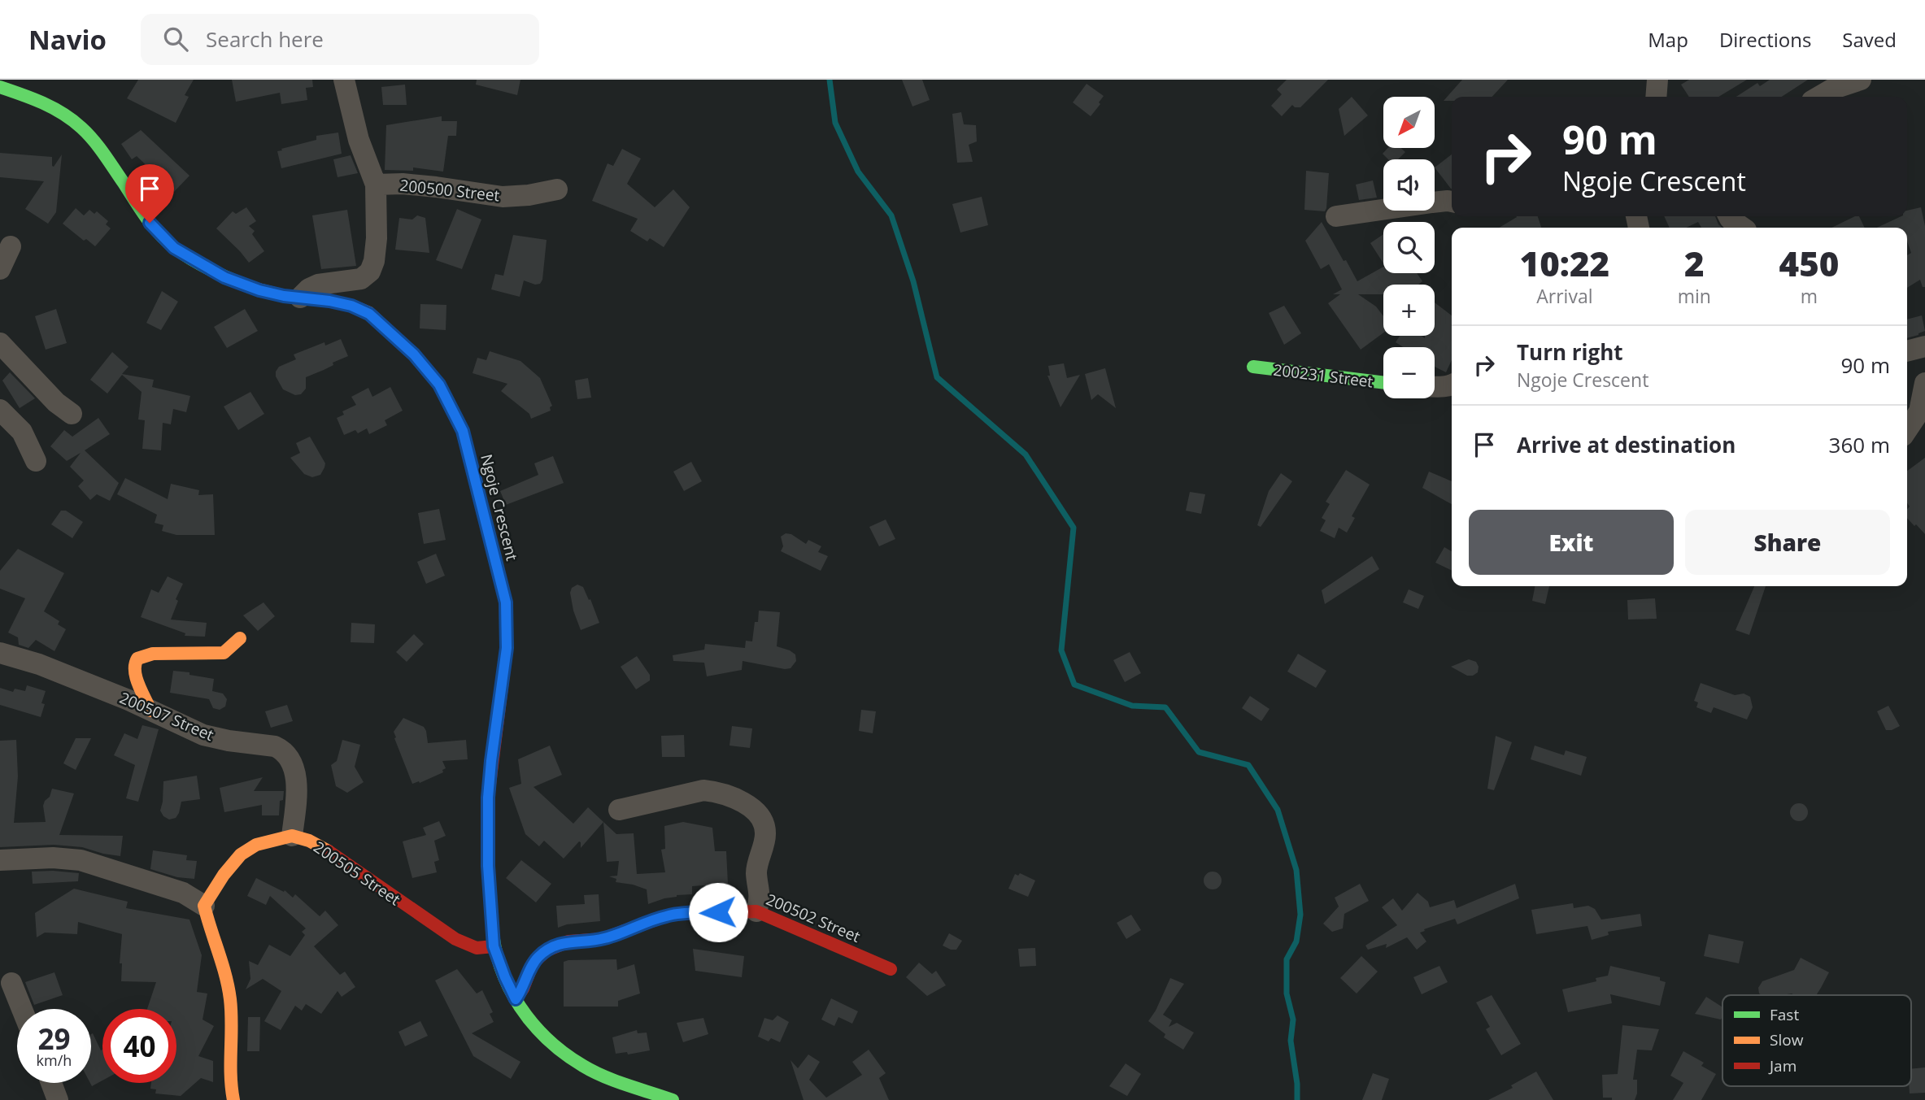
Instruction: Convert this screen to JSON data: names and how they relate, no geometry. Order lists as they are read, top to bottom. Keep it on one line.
{"streets":{"street":["200500 Street","200231 Street","Ngoje Crescent","200507 Street","200505 Street","200502 Street"]},"crossings":[["Ngoje Crescent","200505 Street"],["Ngoje Crescent","200502 Street"],["200507 Street","200505 Street"]],"legend":["Fast","Slow","Jam"],"north":"bottom left","page":{"header":"Navio","search":"Search here","nav":["Map","Directions","Saved"],"map_buttons":["+","−"],"turn":["90 m","Ngoje Crescent"],"eta":["10:22","Arrival","2","min","450","m"],"list":[{"name":"Turn right","note":"Ngoje Crescent","value":"90 m"},{"name":"Arrive at destination","value":"360 m"}],"buttons":["Exit","Share"],"speed":"29 km/h","limit":"40"}}
